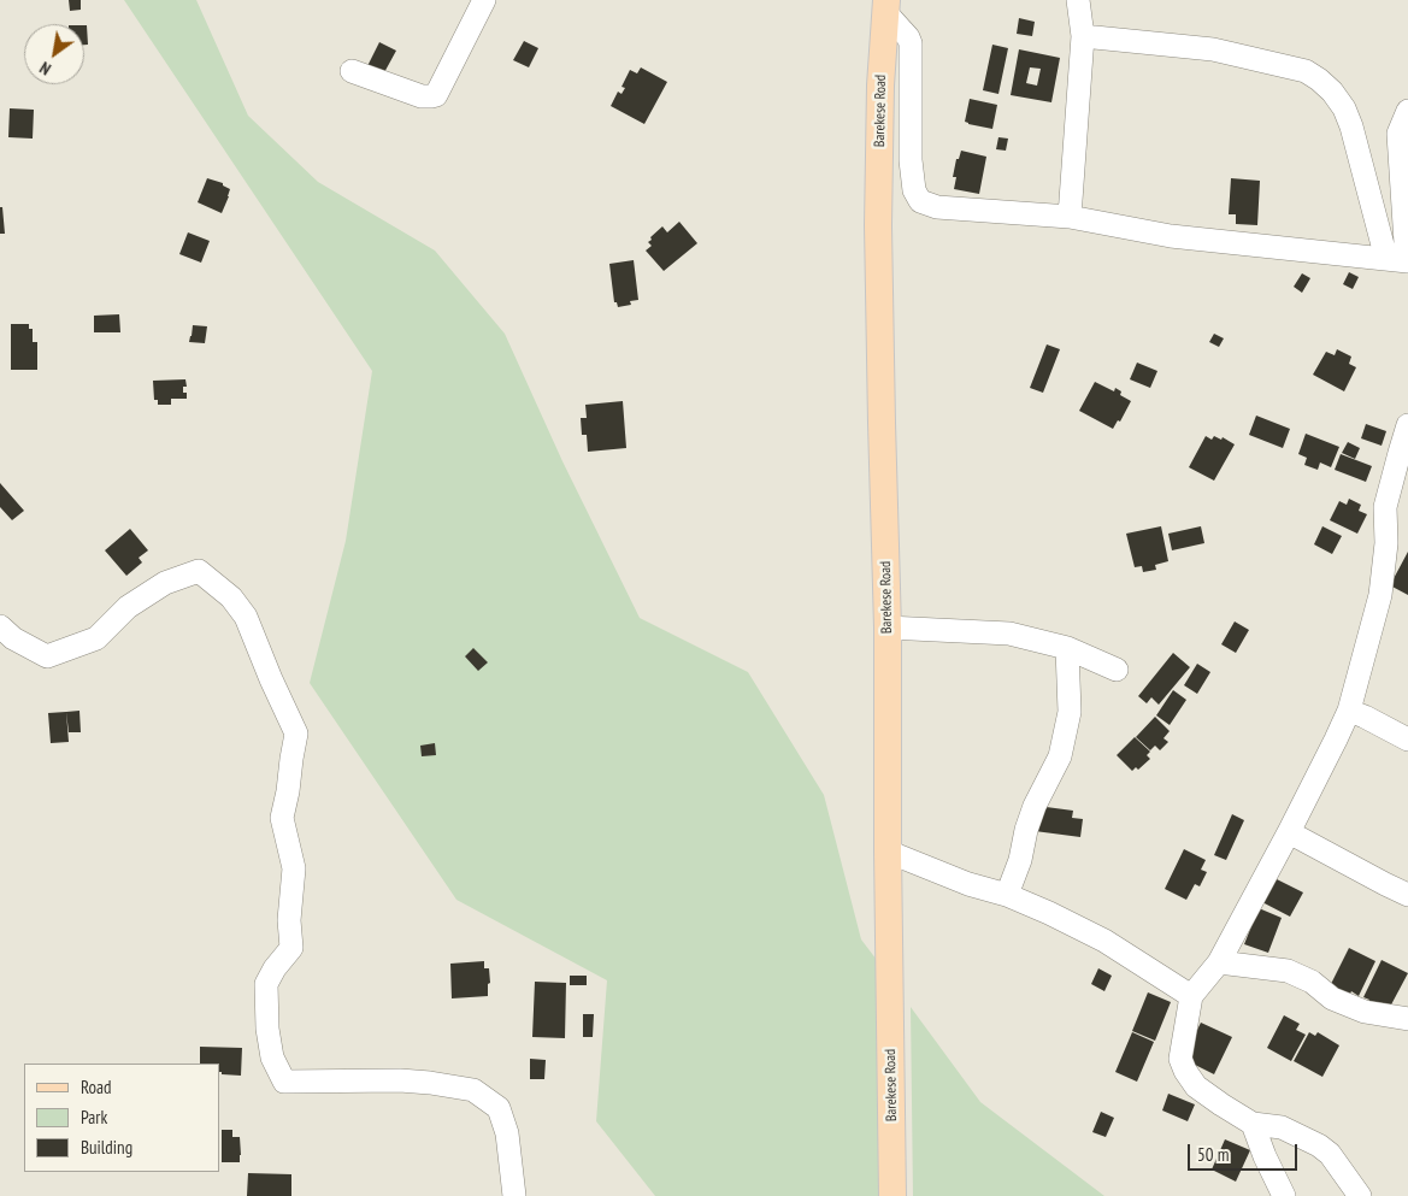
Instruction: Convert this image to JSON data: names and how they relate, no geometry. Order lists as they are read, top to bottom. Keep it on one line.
{"streets":{"main road":["Barekese Road"]},"legend":["Road","Park","Building"],"scale_bar":"50 m","north":"bottom left"}
